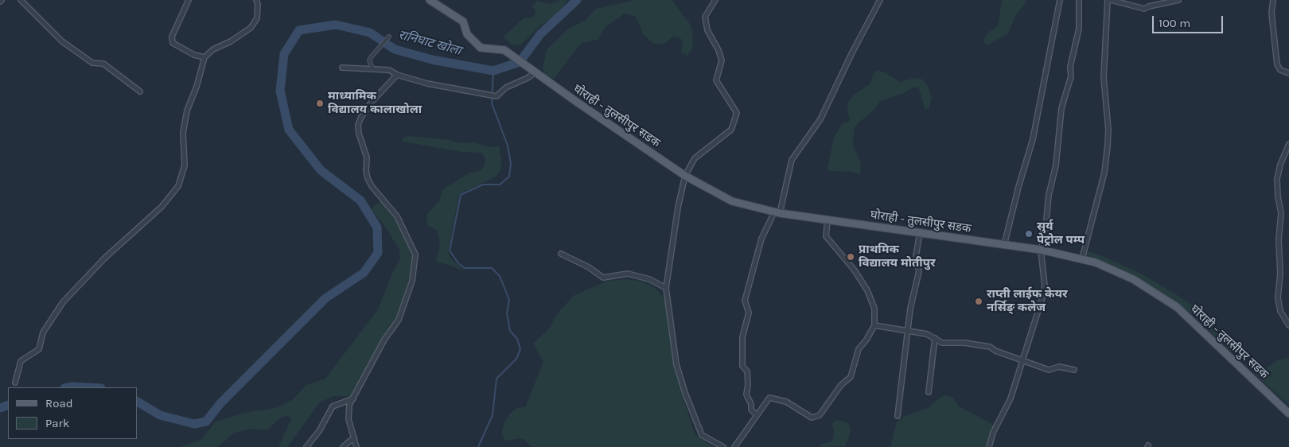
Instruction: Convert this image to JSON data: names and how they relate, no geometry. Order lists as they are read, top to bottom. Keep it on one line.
{"streets":{"main road":["घोराही - तुलसीपुर सडक"]},"water":["रानिघाट खोला"],"places":["माध्यामिक विद्यालय कालाखोला","सुर्य पेट्रोल पम्प","प्राथमिक विद्यालय मोतीपुर","राप्ती लाईफ केयर नर्सिङ् कलेज"],"legend":["Road","Park"],"scale_bar":"100 m"}
